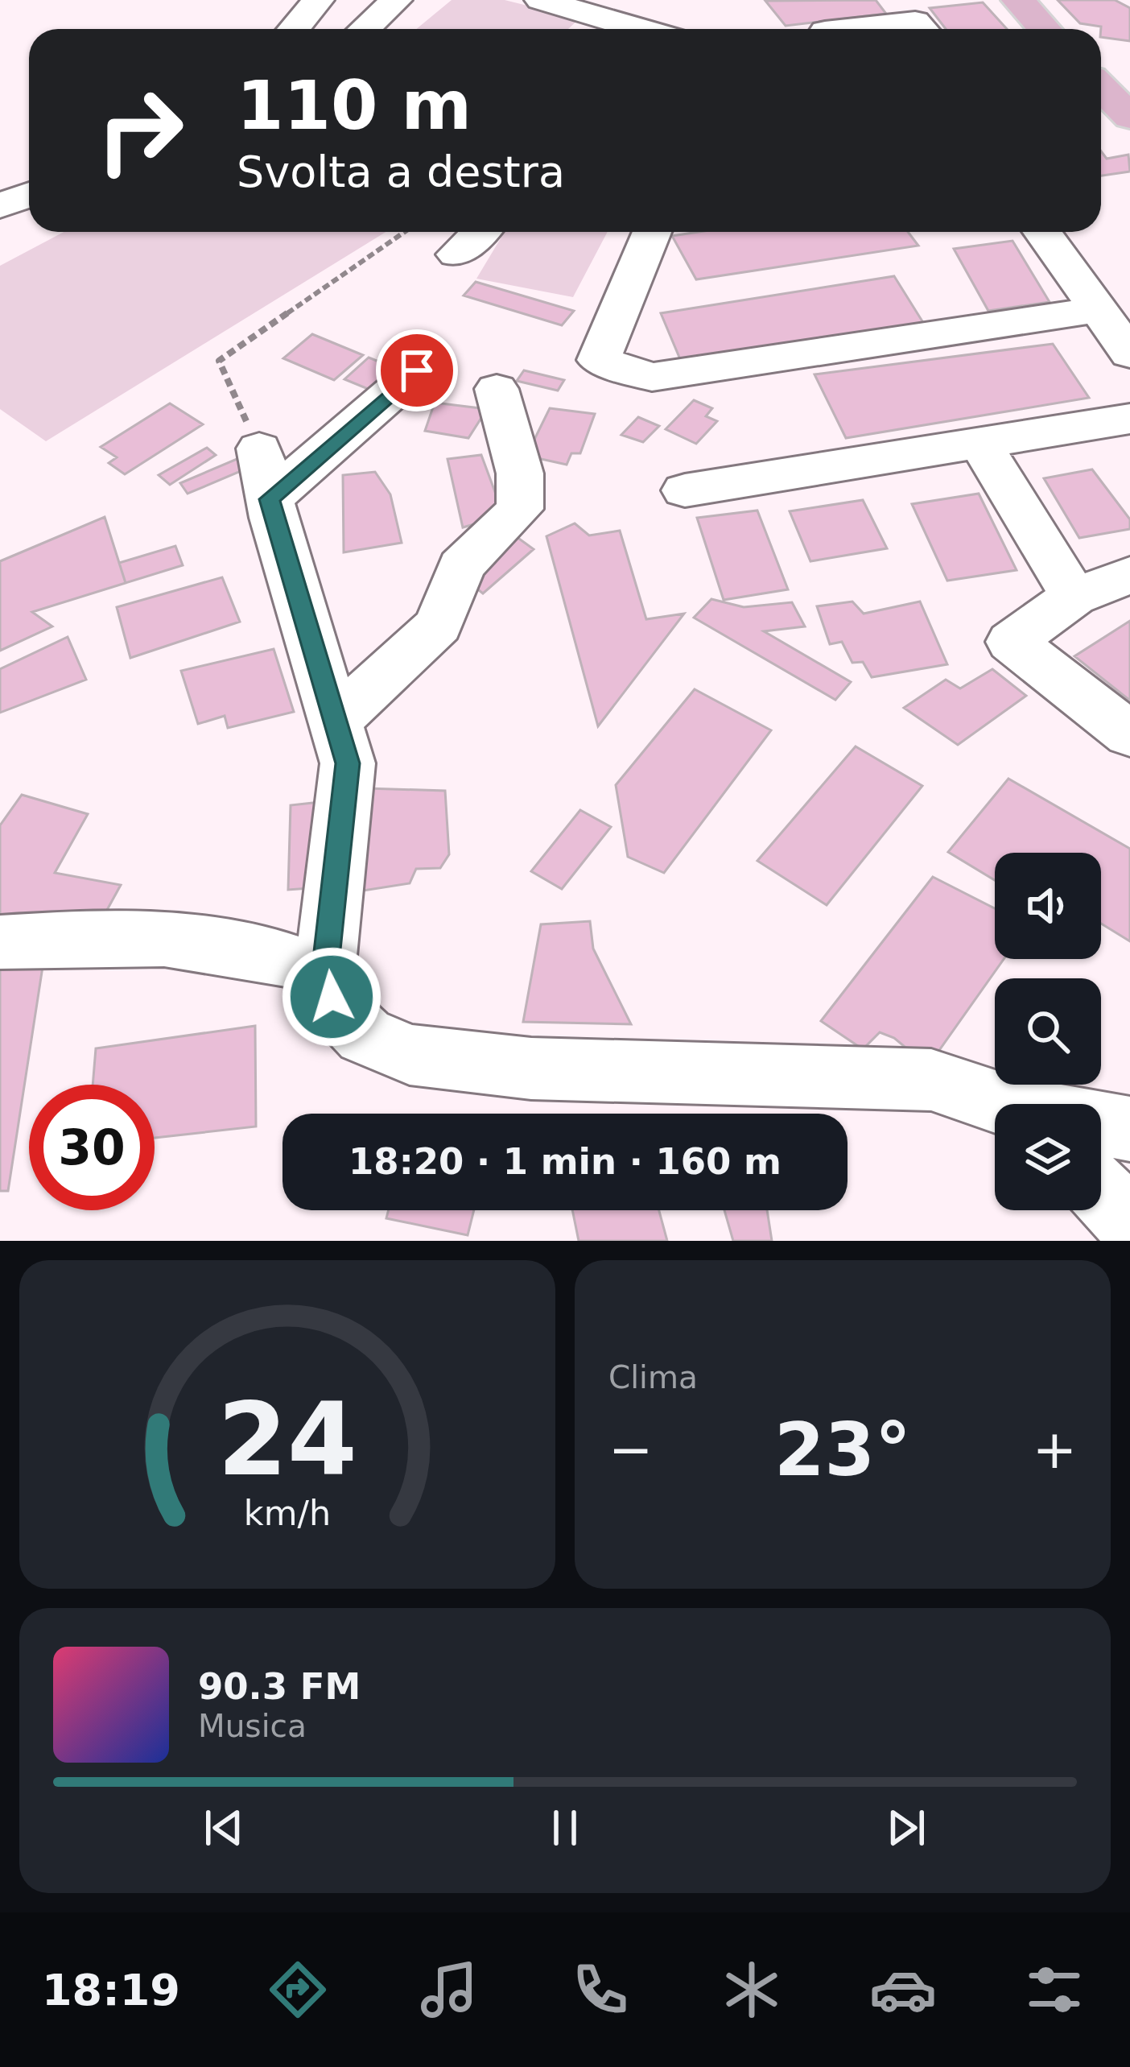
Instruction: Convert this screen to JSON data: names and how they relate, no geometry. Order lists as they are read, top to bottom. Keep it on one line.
{"page":{"turn":["110 m","Svolta a destra"],"limit":"30","trip":"18:20 · 1 min · 160 m","tile":"Clima","heat":["−","23°","+"],"song":["90.3 FM","Musica"],"tabs":"18:19","gauge":["24","km/h"]}}
